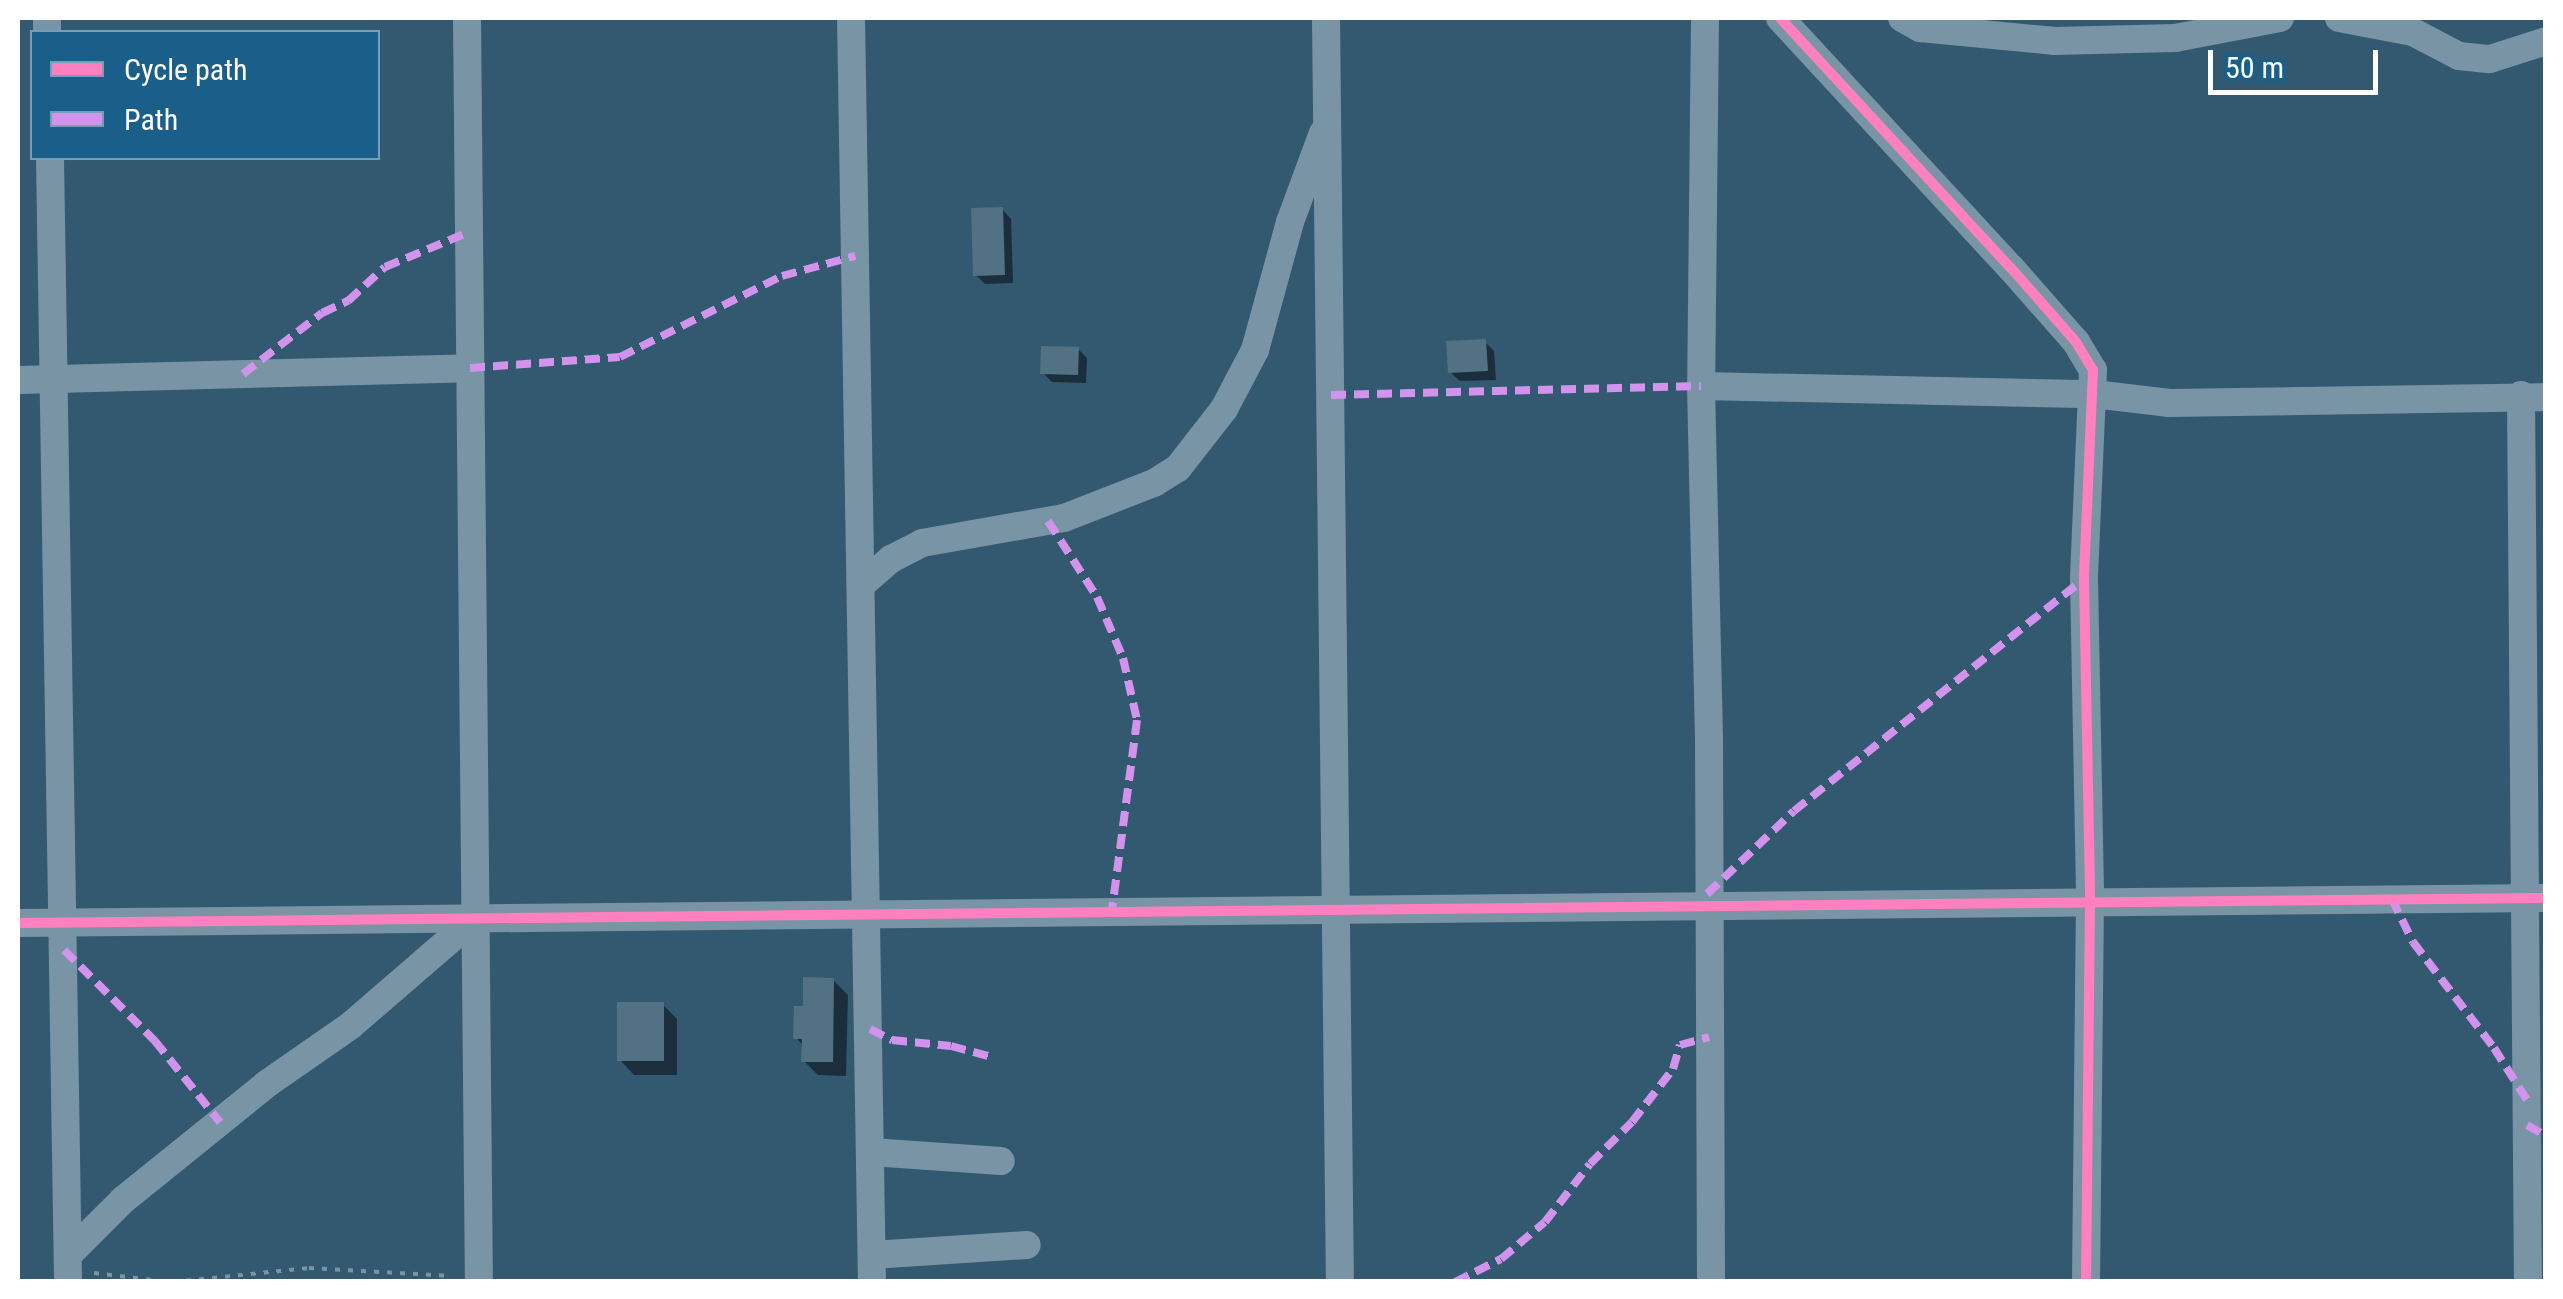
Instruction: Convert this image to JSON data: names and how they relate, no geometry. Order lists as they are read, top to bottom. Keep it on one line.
{"legend":["Cycle path","Path"],"scale_bar":"50 m"}
